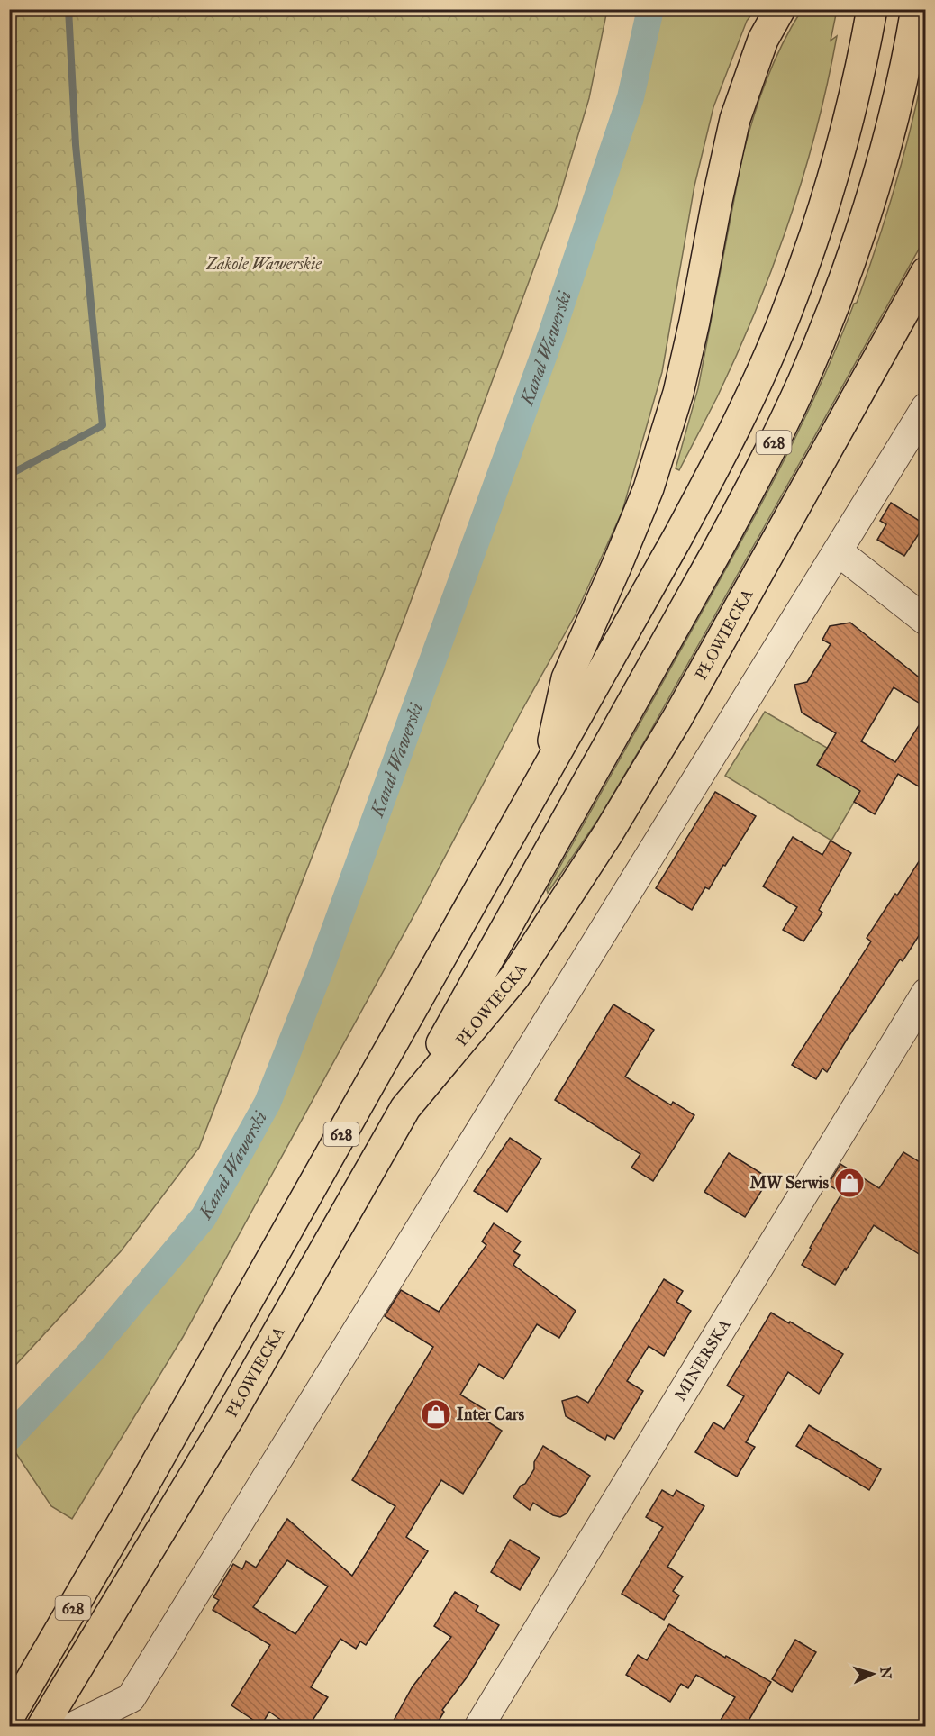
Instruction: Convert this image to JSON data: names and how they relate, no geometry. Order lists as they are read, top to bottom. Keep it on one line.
{"streets":{"main road":["628","PŁOWIECKA"],"street":["MINERSKA"]},"crossings":[["628","PŁOWIECKA"]],"water":["Kanał Wawerski"],"parks":["Zakole Wawerskie"],"places":{"shop":["MW Serwis","Inter Cars"]},"north":"right"}
